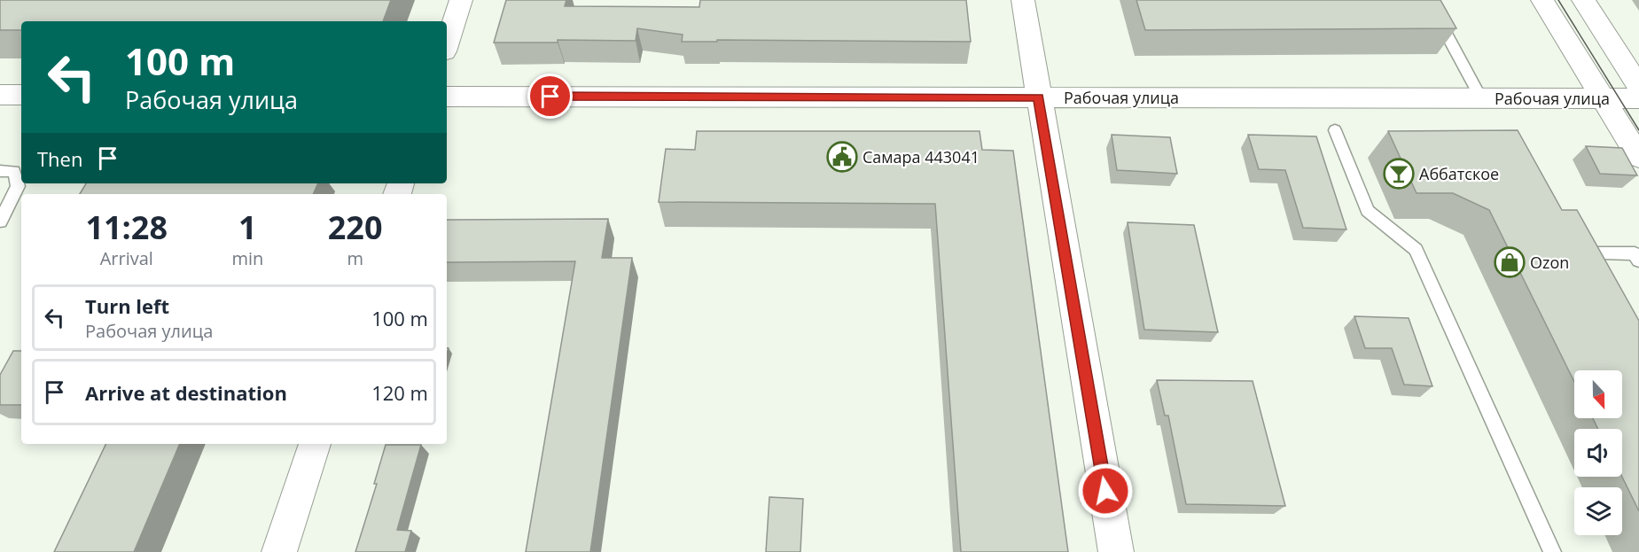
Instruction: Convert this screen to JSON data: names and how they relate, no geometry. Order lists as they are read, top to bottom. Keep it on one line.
{"streets":{"street":["Рабочая улица"]},"places":{"public building":["Самара 443041"],"bar":["Аббатское"],"shop":["Ozon"]},"north":"bottom","page":{"turn":["100 m","Рабочая улица"],"then":"Then","eta":["11:28","Arrival","1","min","220","m"],"list":[{"name":"Turn left","note":"Рабочая улица","value":"100 m"},{"name":"Arrive at destination","value":"120 m"}]}}
